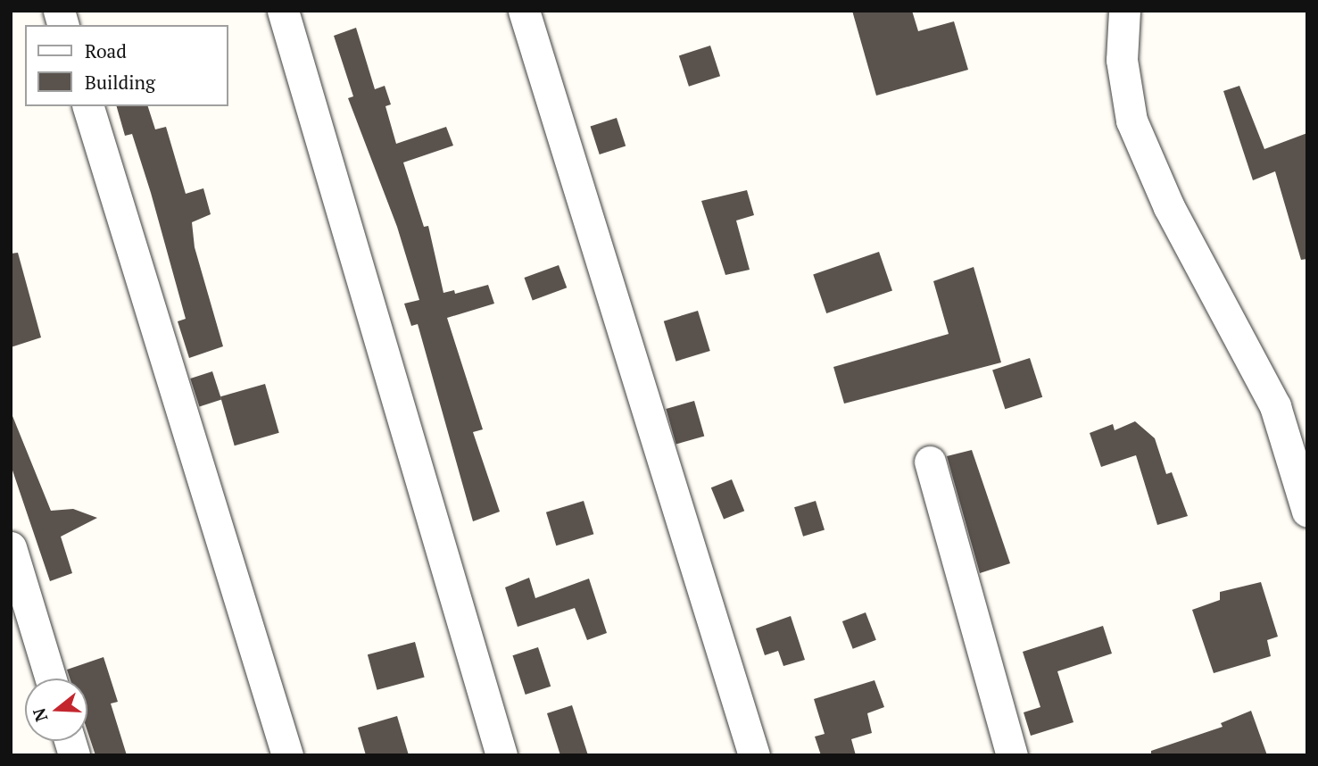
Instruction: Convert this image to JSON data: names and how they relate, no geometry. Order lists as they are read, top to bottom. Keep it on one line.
{"legend":["Road","Building"],"north":"left"}
